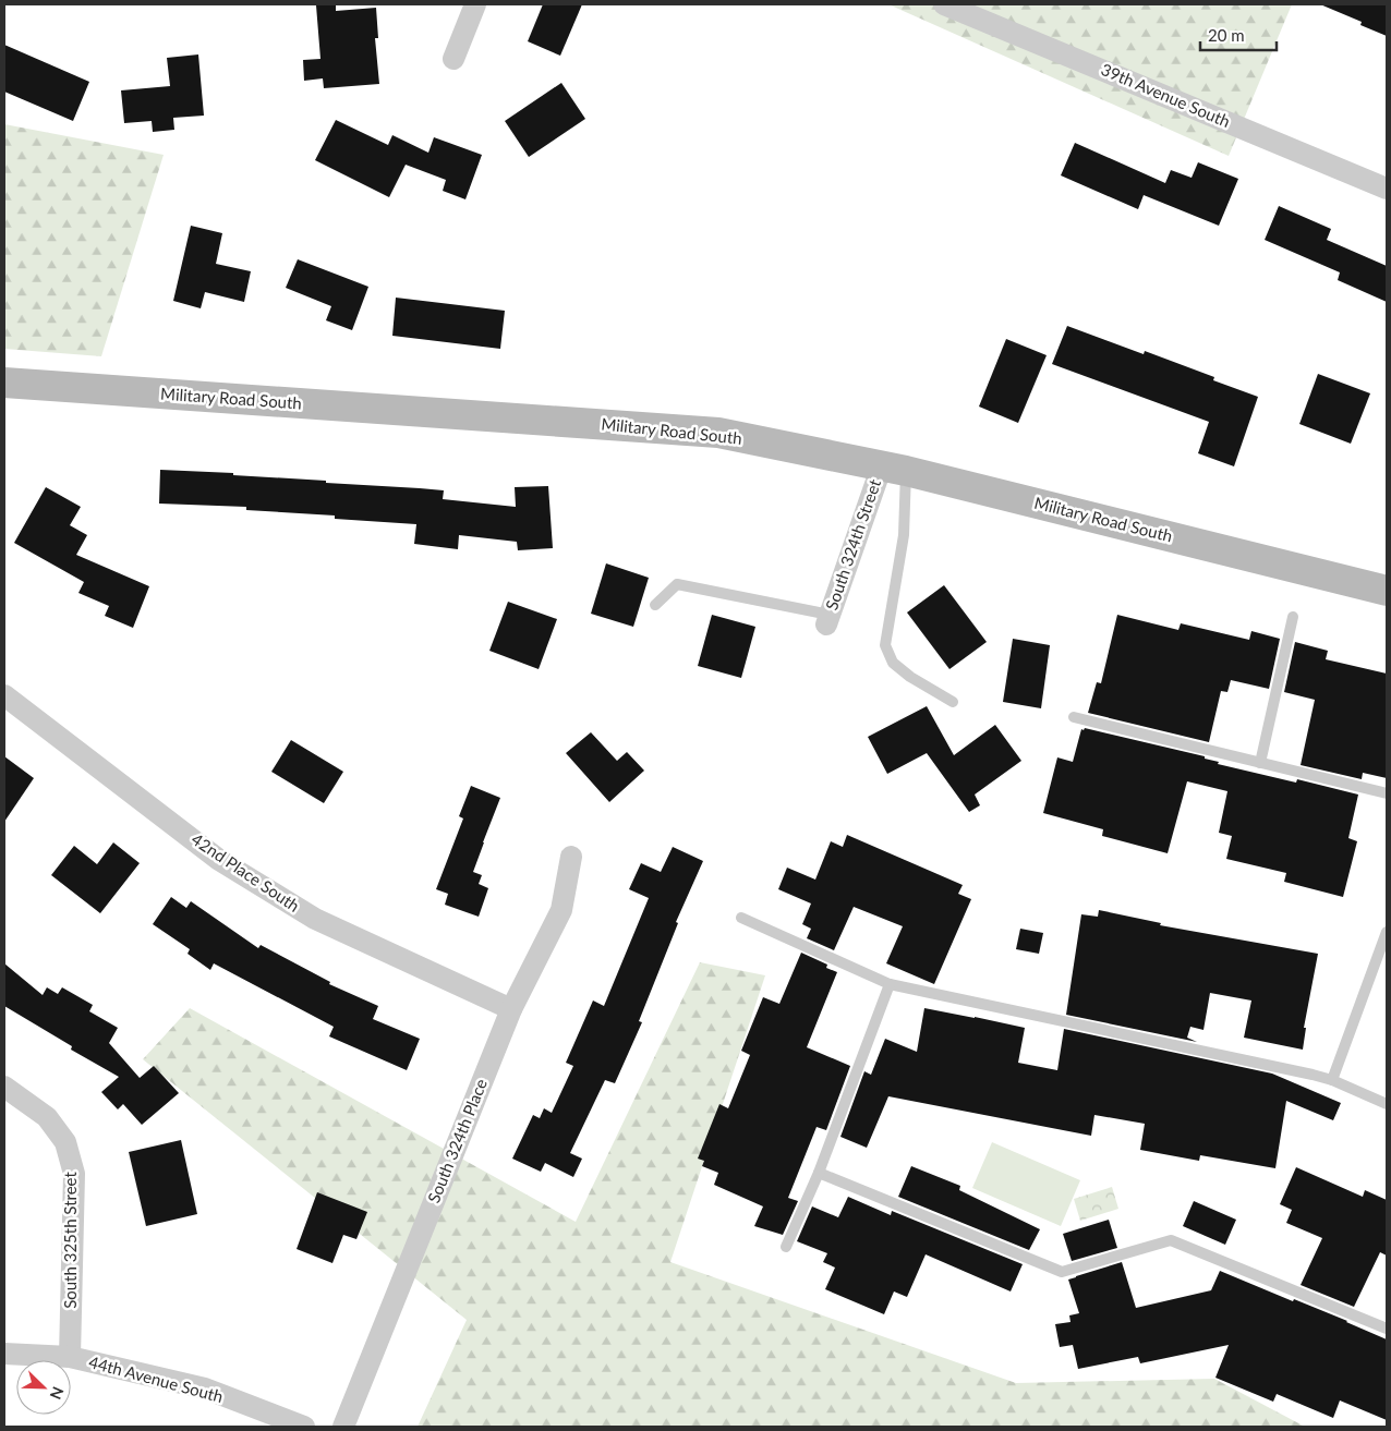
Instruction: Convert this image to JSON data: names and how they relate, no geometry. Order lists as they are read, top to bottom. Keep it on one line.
{"streets":{"main road":["Military Road South"],"street":["39th Avenue South","South 324th Street","42nd Place South","South 324th Place","South 325th Street","44th Avenue South"]},"crossings":[["Military Road South","South 324th Street"],["42nd Place South","South 324th Place"],["South 325th Street","44th Avenue South"]],"scale_bar":"20 m","north":"bottom right"}
